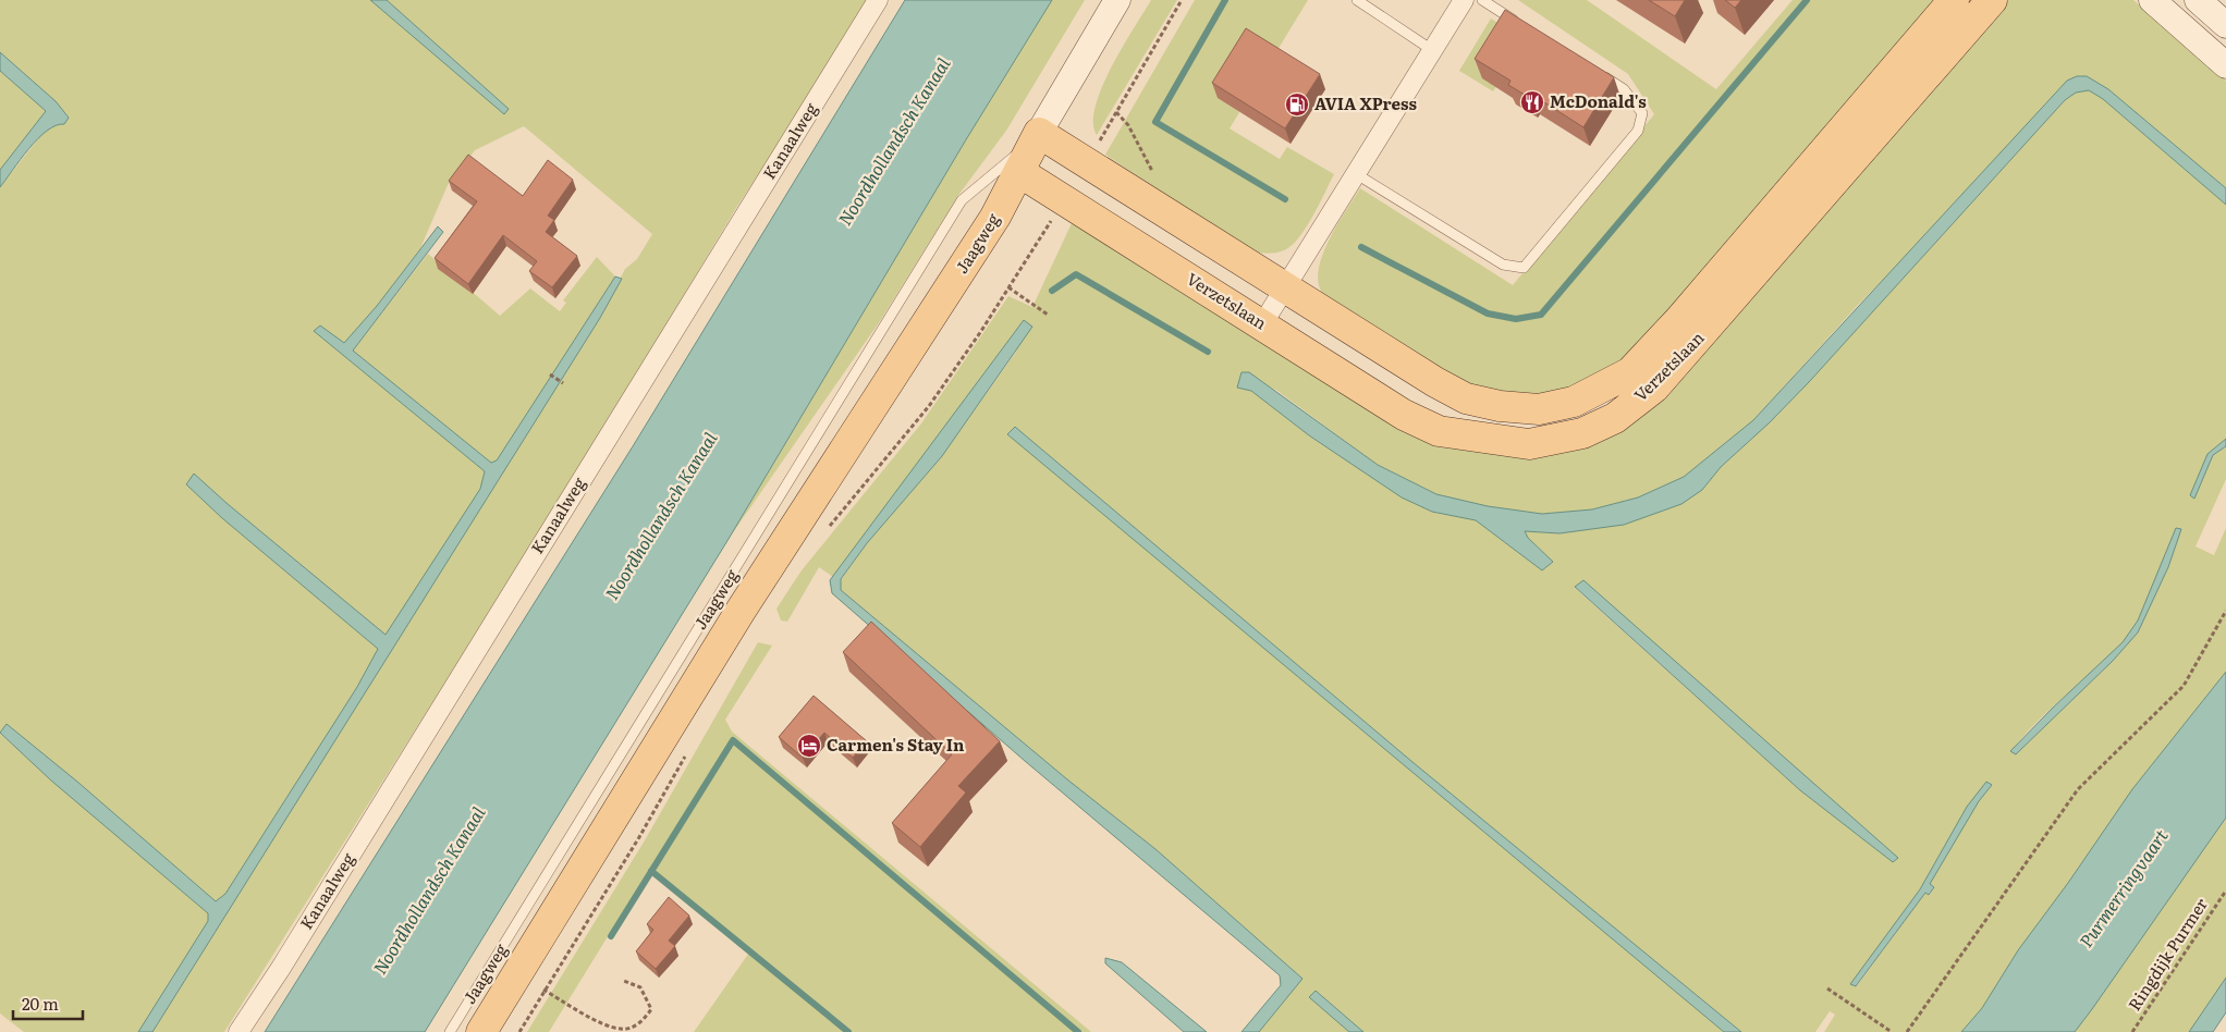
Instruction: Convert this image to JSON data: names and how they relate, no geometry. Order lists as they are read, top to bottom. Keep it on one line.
{"streets":{"main road":["Jaagweg","Verzetslaan"],"street":["Kanaalweg"],"path":["Ringdijk Purmer"]},"crossings":[["Jaagweg","Verzetslaan"]],"water":["Noordhollandsch Kanaal","Purmerringvaart"],"places":{"restaurant":["McDonald's"],"fuel station":["AVIA XPress"],"hotel":["Carmen's Stay In"]},"scale_bar":"20 m"}
